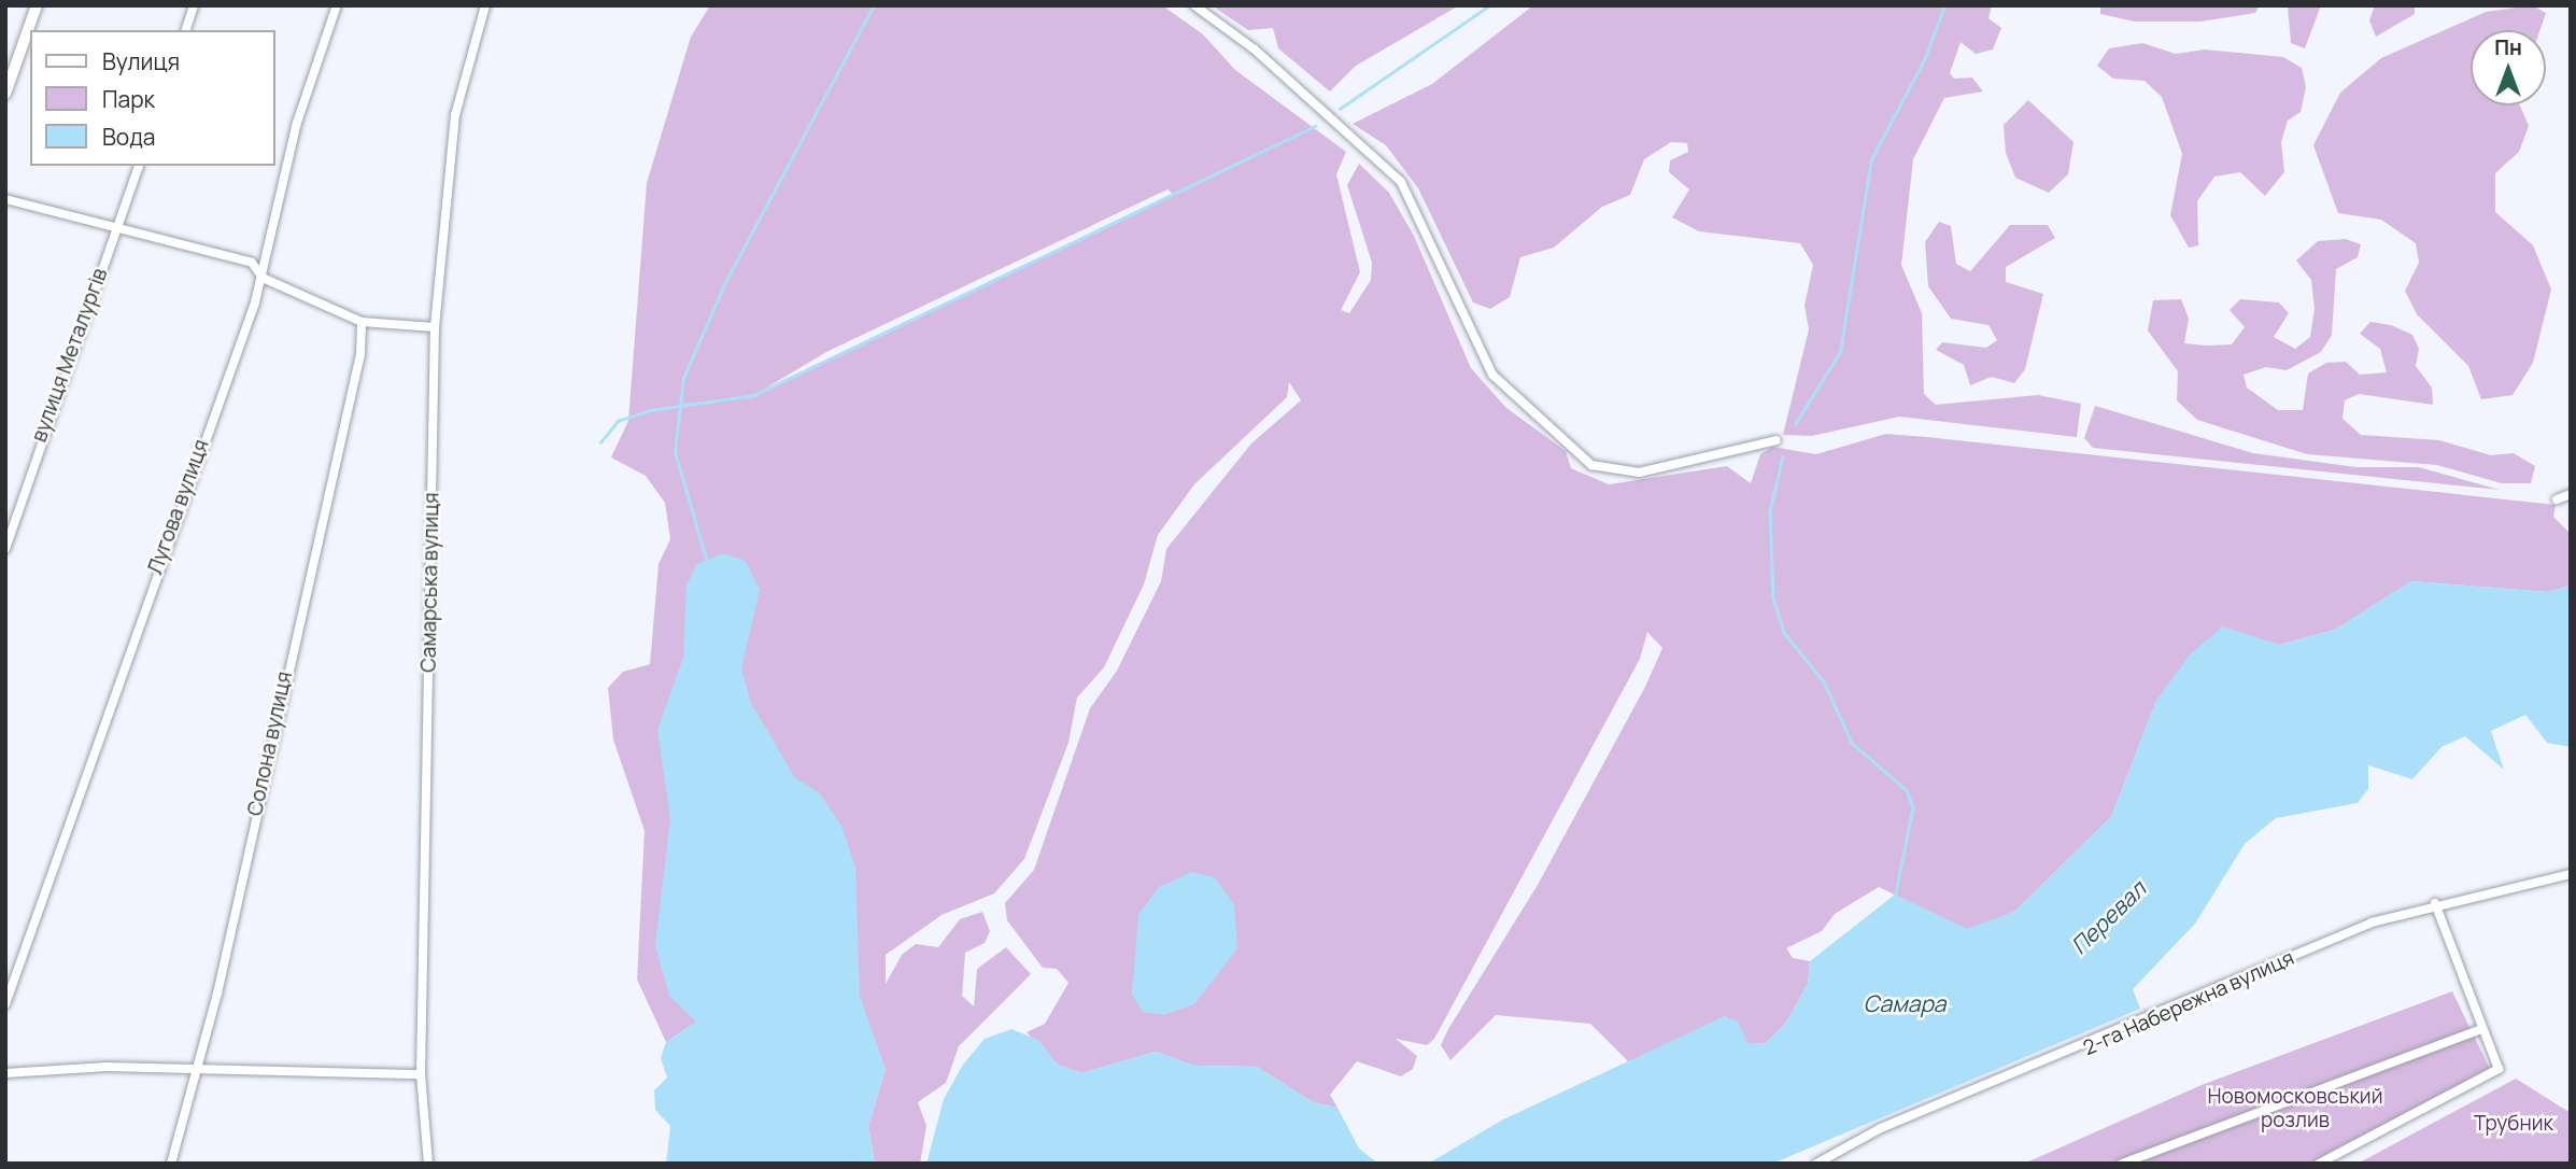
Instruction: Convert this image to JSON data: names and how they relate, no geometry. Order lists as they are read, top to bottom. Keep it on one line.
{"streets":{"street":["вулиця Металургів","Лугова вулиця","Самарська вулиця","Солона вулиця","2-га Набережна вулиця"]},"water":["Перевал","Самара"],"parks":["Новомосковський розлив","Трубник"],"legend":["Вулиця","Парк","Вода"],"north":"top"}
